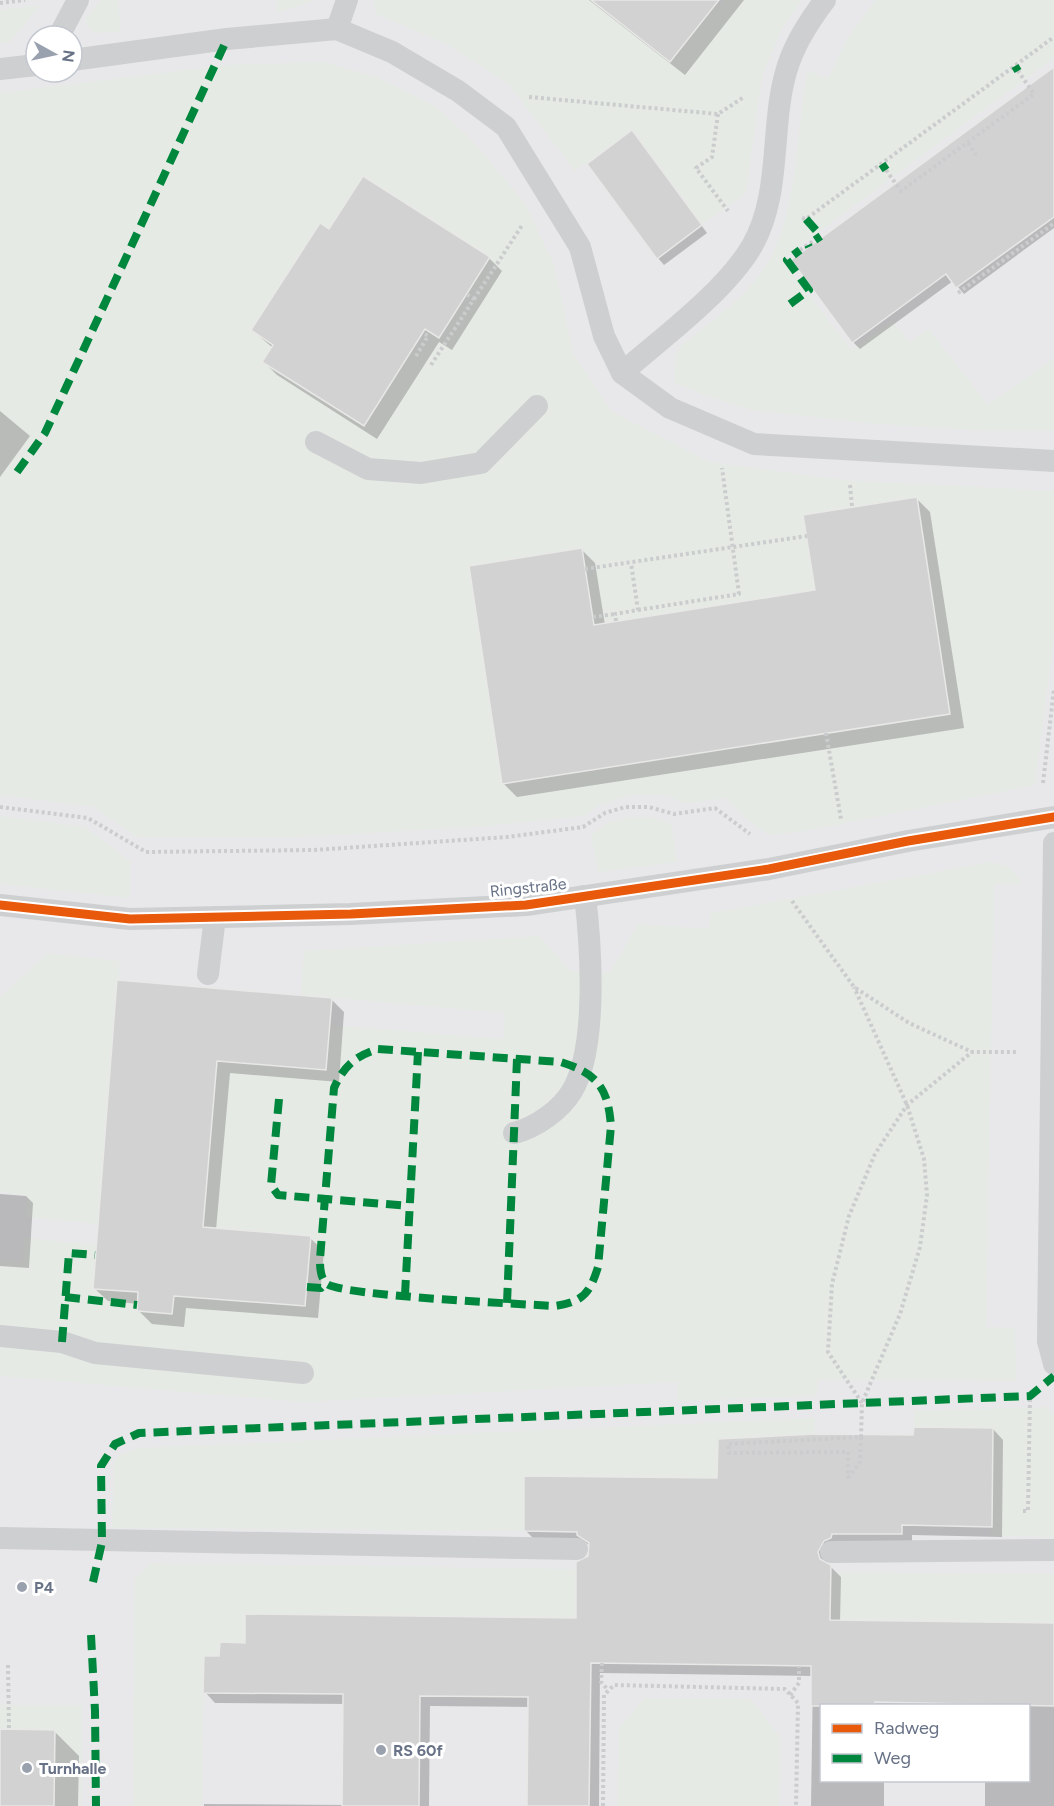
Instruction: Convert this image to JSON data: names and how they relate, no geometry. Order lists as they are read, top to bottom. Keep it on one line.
{"streets":{"lane":["Ringstraße"]},"places":["P4","RS 60f","Turnhalle"],"legend":["Radweg","Weg"],"north":"right"}
